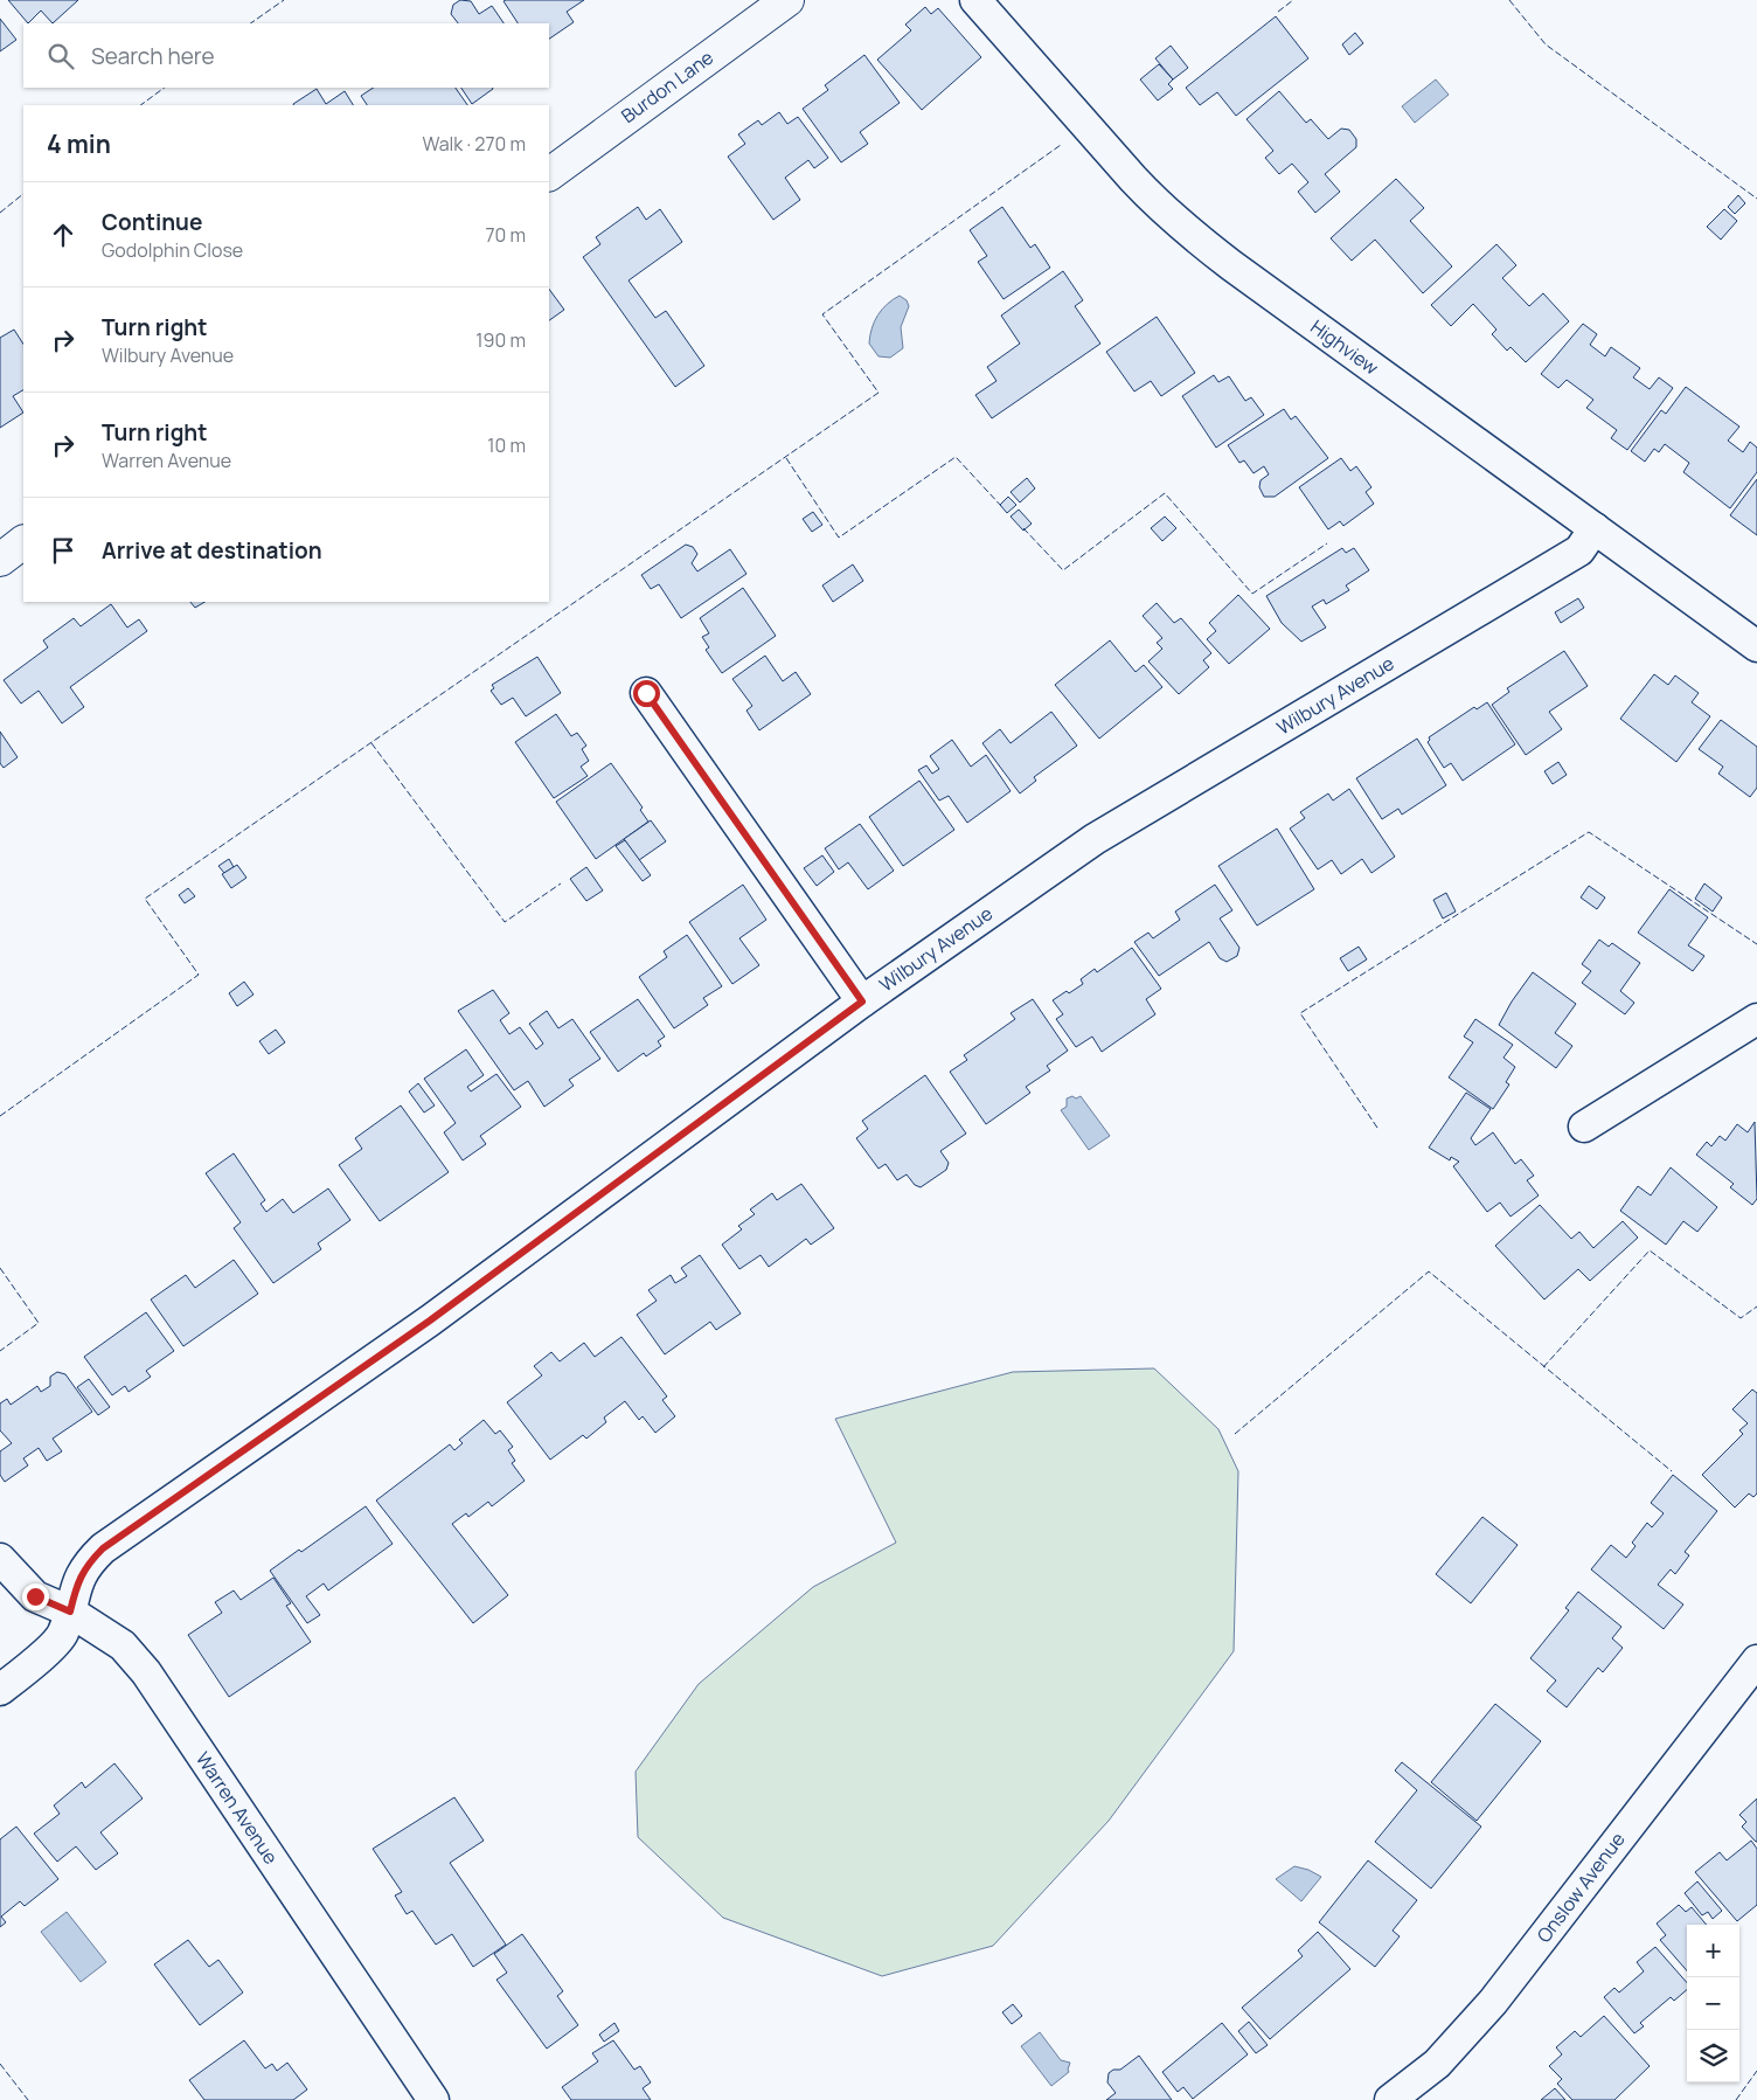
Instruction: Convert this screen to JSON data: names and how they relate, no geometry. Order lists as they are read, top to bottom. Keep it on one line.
{"streets":{"street":["Burdon Lane","Highview","Wilbury Avenue","Warren Avenue","Onslow Avenue"]},"crossings":[["Highview","Wilbury Avenue"],["Wilbury Avenue","Warren Avenue"]],"page":{"search":"Search here","heading":["4 min","Walk · 270 m"],"list":[["Continue","Godolphin Close","70 m"],["Turn right","Wilbury Avenue","190 m"],["Turn right","Warren Avenue","10 m"],"Arrive at destination"],"map_buttons":["+","−"]}}
